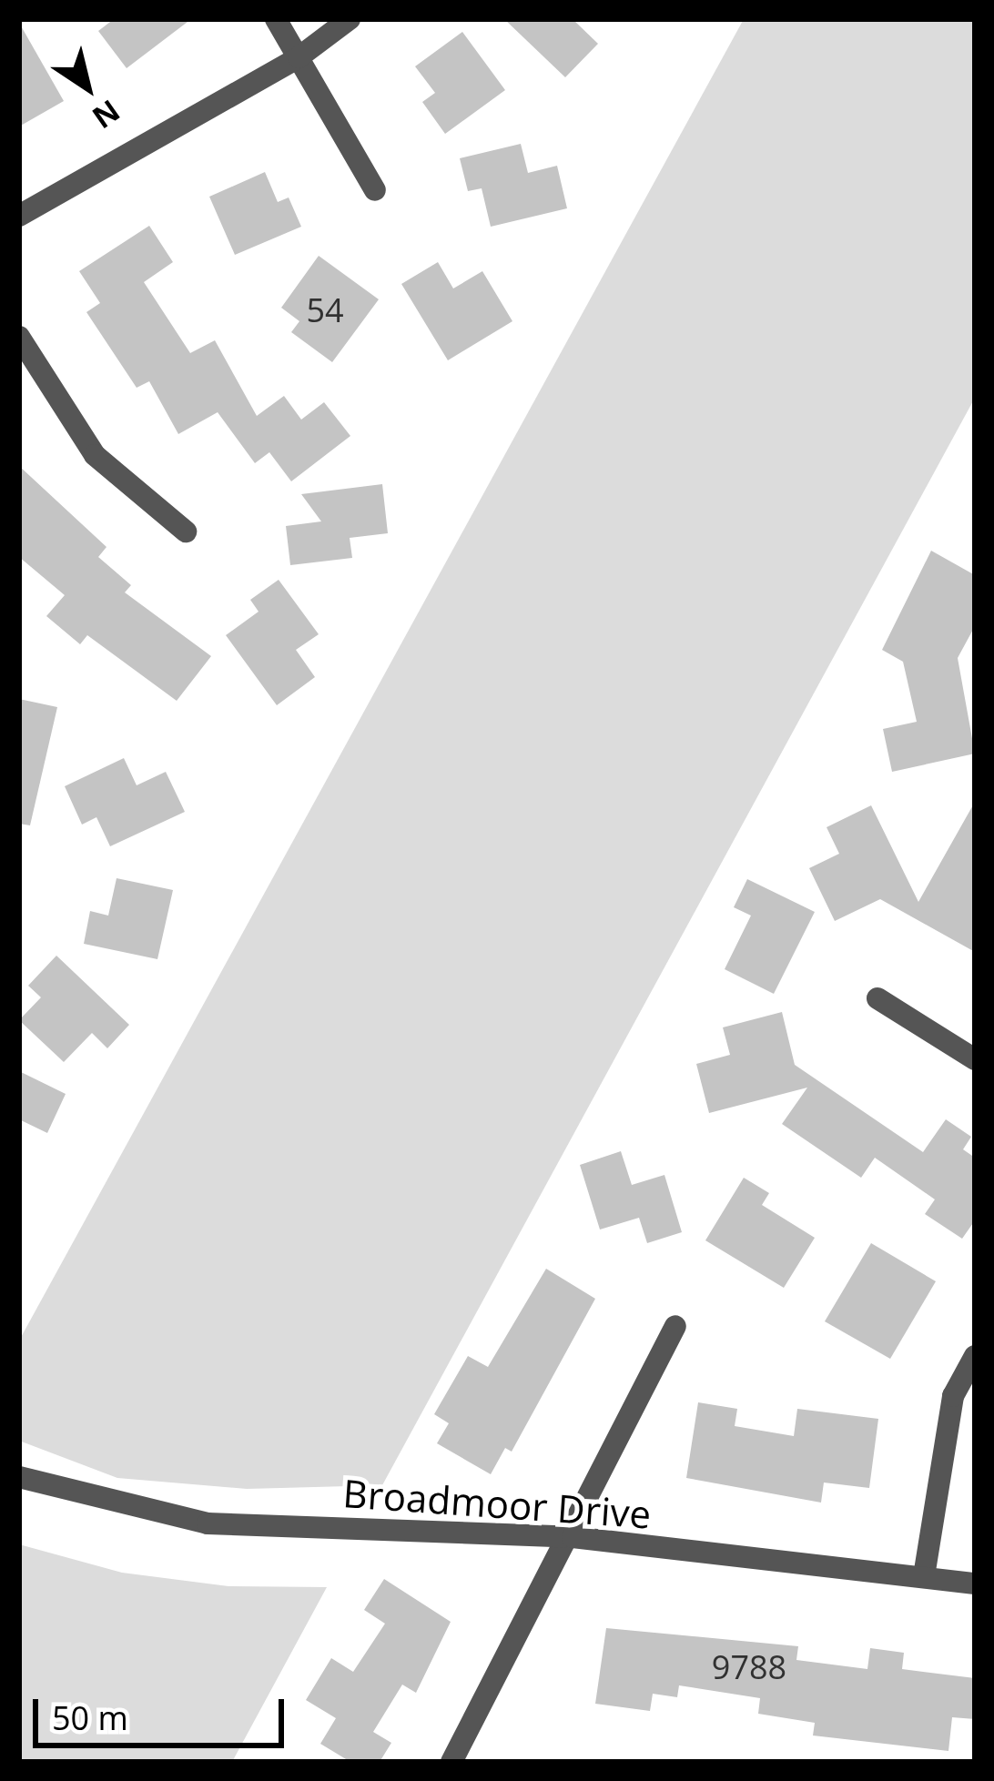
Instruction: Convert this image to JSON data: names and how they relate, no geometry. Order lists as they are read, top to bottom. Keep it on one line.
{"streets":{"street":["Broadmoor Drive"]},"house_numbers":["54","9788"],"scale_bar":"50 m","north":"bottom right"}
